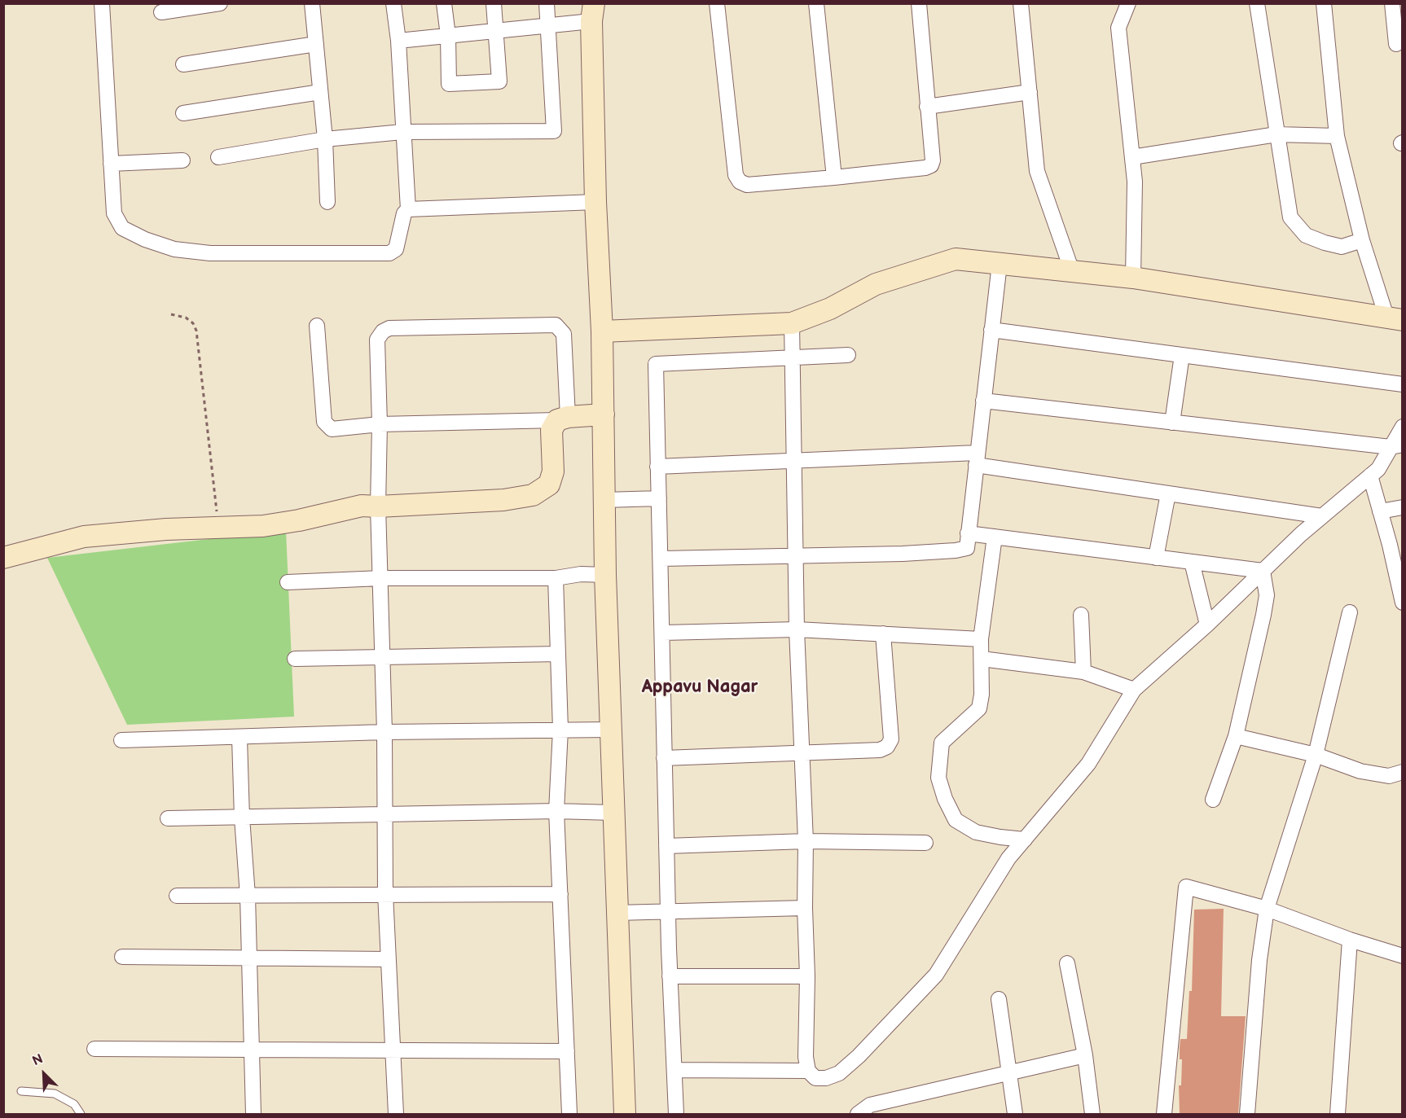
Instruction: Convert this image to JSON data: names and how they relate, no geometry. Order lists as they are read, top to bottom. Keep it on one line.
{"districts":["Appavu Nagar"],"north":"top left"}
